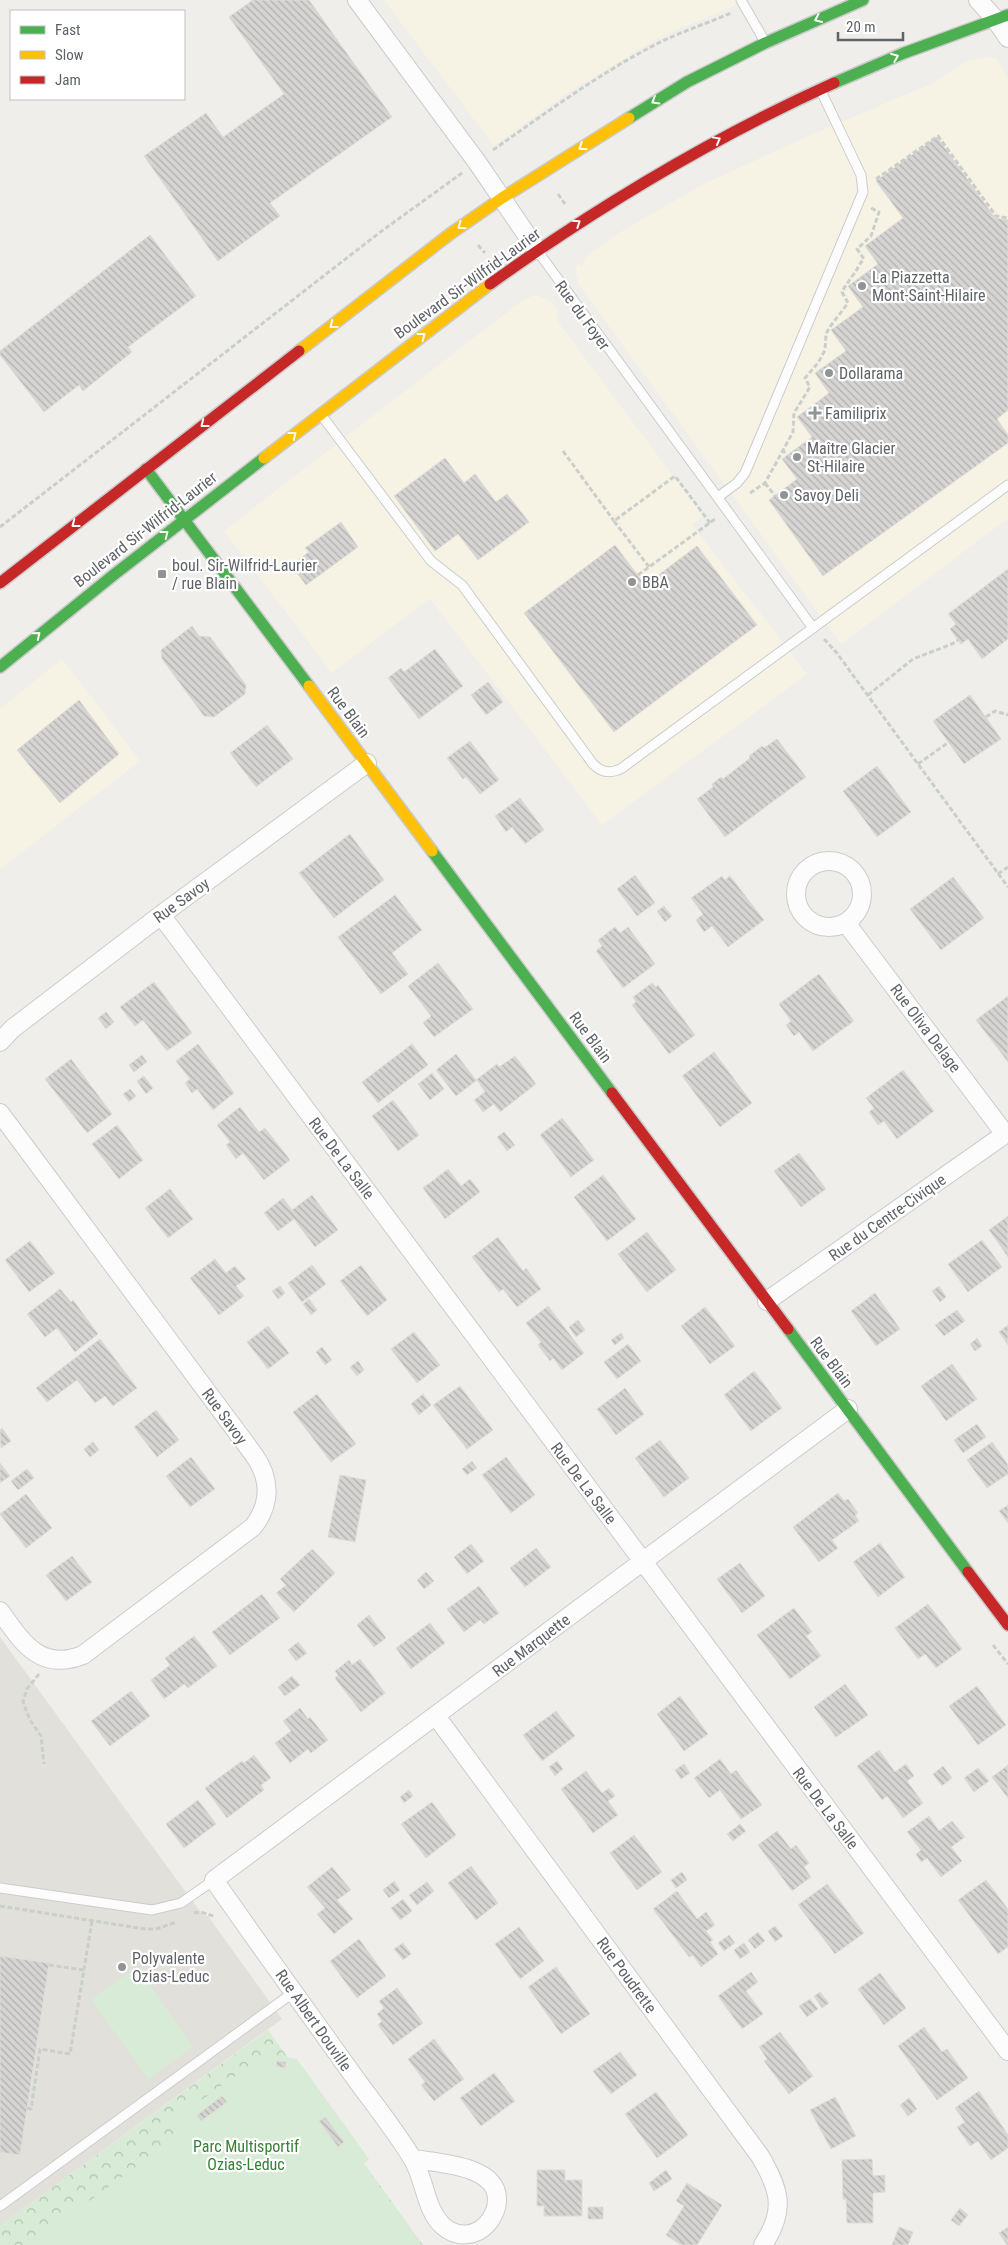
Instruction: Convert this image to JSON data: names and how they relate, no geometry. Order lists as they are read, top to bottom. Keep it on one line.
{"streets":{"main road":["Boulevard Sir-Wilfrid-Laurier","Rue Blain"],"street":["Rue du Foyer","Rue Savoy","Rue Oliva Delage","Rue De La Salle","Rue du Centre-Civique","Rue Marquette","Rue Poudrette","Rue Albert Douville"]},"crossings":[["Boulevard Sir-Wilfrid-Laurier","Rue du Foyer"],["Boulevard Sir-Wilfrid-Laurier","Rue Blain"],["Rue Blain","Rue Savoy"],["Rue Blain","Rue du Centre-Civique"],["Rue Blain","Rue Marquette"],["Rue Savoy","Rue De La Salle"],["Rue Oliva Delage","Rue du Centre-Civique"],["Rue De La Salle","Rue Marquette"],["Rue Marquette","Rue Poudrette"],["Rue Marquette","Rue Albert Douville"]],"parks":["Parc Multisportif Ozias-Leduc"],"places":{"other":["La Piazzetta Mont-Saint-Hilaire","Dollarama","Maître Glacier St-Hilaire","Savoy Deli","BBA","Polyvalente Ozias-Leduc"],"health":["Familiprix"],"transit":["boul. Sir-Wilfrid-Laurier / rue Blain"]},"legend":["Fast","Slow","Jam"],"scale_bar":"20 m"}
